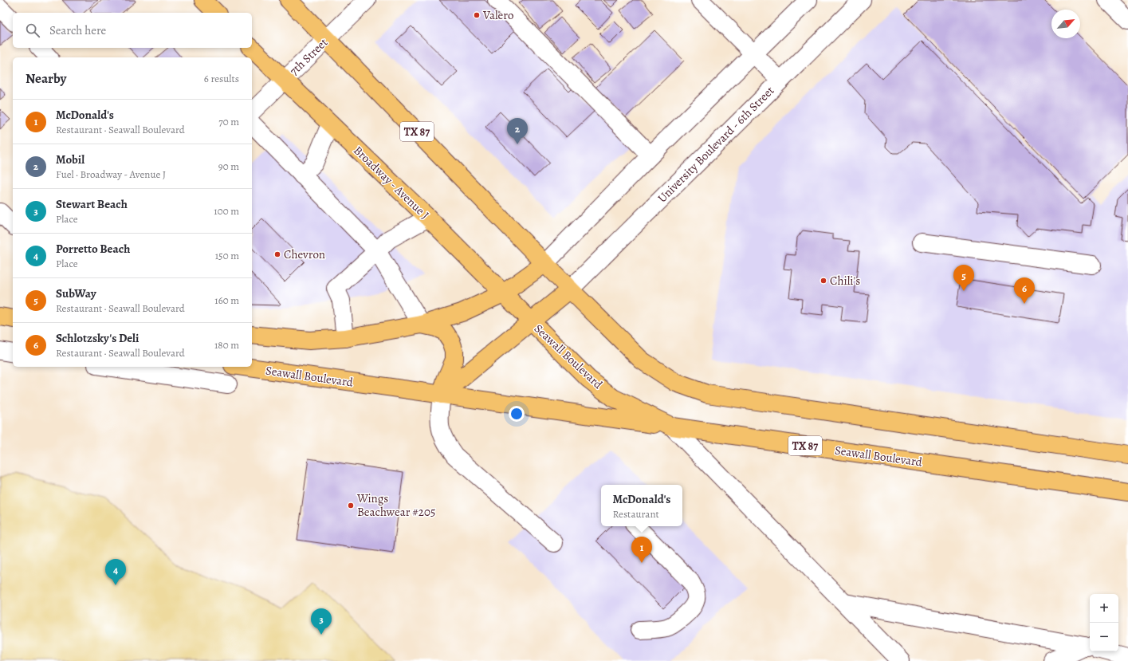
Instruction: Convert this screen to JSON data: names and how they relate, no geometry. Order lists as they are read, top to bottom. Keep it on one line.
{"streets":{"main road":["TX 87","Broadway - Avenue J","Seawall Boulevard"],"street":["7th Street","University Boulevard - 6th Street"]},"crossings":[["7th Street","TX 87"],["7th Street","Broadway - Avenue J"],["TX 87","University Boulevard - 6th Street"],["TX 87","Seawall Boulevard"],["University Boulevard - 6th Street","Seawall Boulevard"],["Broadway - Avenue J","Seawall Boulevard"]],"places":["Valero","Chevron","Chili's","Wings Beachwear #205"],"north":"top right","page":{"search":"Search here","heading":["Nearby","6 results"],"list":[{"mark":"1","name":"McDonald's","note":"Restaurant · Seawall Boulevard","value":"70 m"},{"mark":"2","name":"Mobil","note":"Fuel · Broadway - Avenue J","value":"90 m"},{"mark":"3","name":"Stewart Beach","note":"Place","value":"100 m"},{"mark":"4","name":"Porretto Beach","note":"Place","value":"150 m"},{"mark":"5","name":"SubWay","note":"Restaurant · Seawall Boulevard","value":"160 m"},{"mark":"6","name":"Schlotzsky's Deli","note":"Restaurant · Seawall Boulevard","value":"180 m"}],"pins":["2","5","6","1","4","3"],"popup":["McDonald's","Restaurant"],"map_buttons":["+","−"]}}
